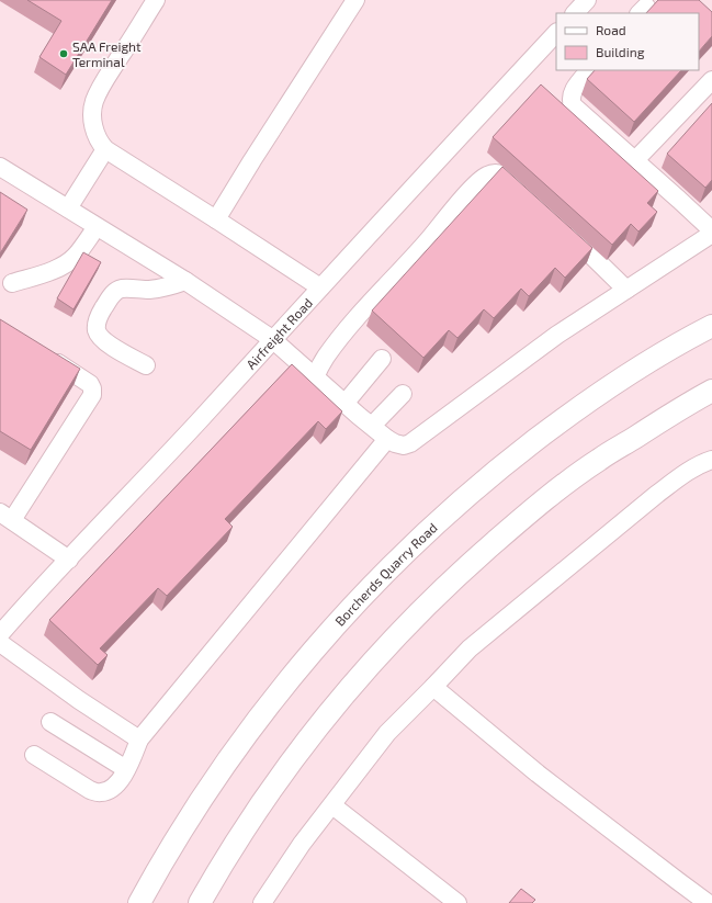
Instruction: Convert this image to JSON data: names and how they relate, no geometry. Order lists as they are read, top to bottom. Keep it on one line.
{"streets":{"main road":["Borcherds Quarry Road"],"lane":["Airfreight Road"]},"places":["SAA Freight Terminal"],"legend":["Road","Building"]}
